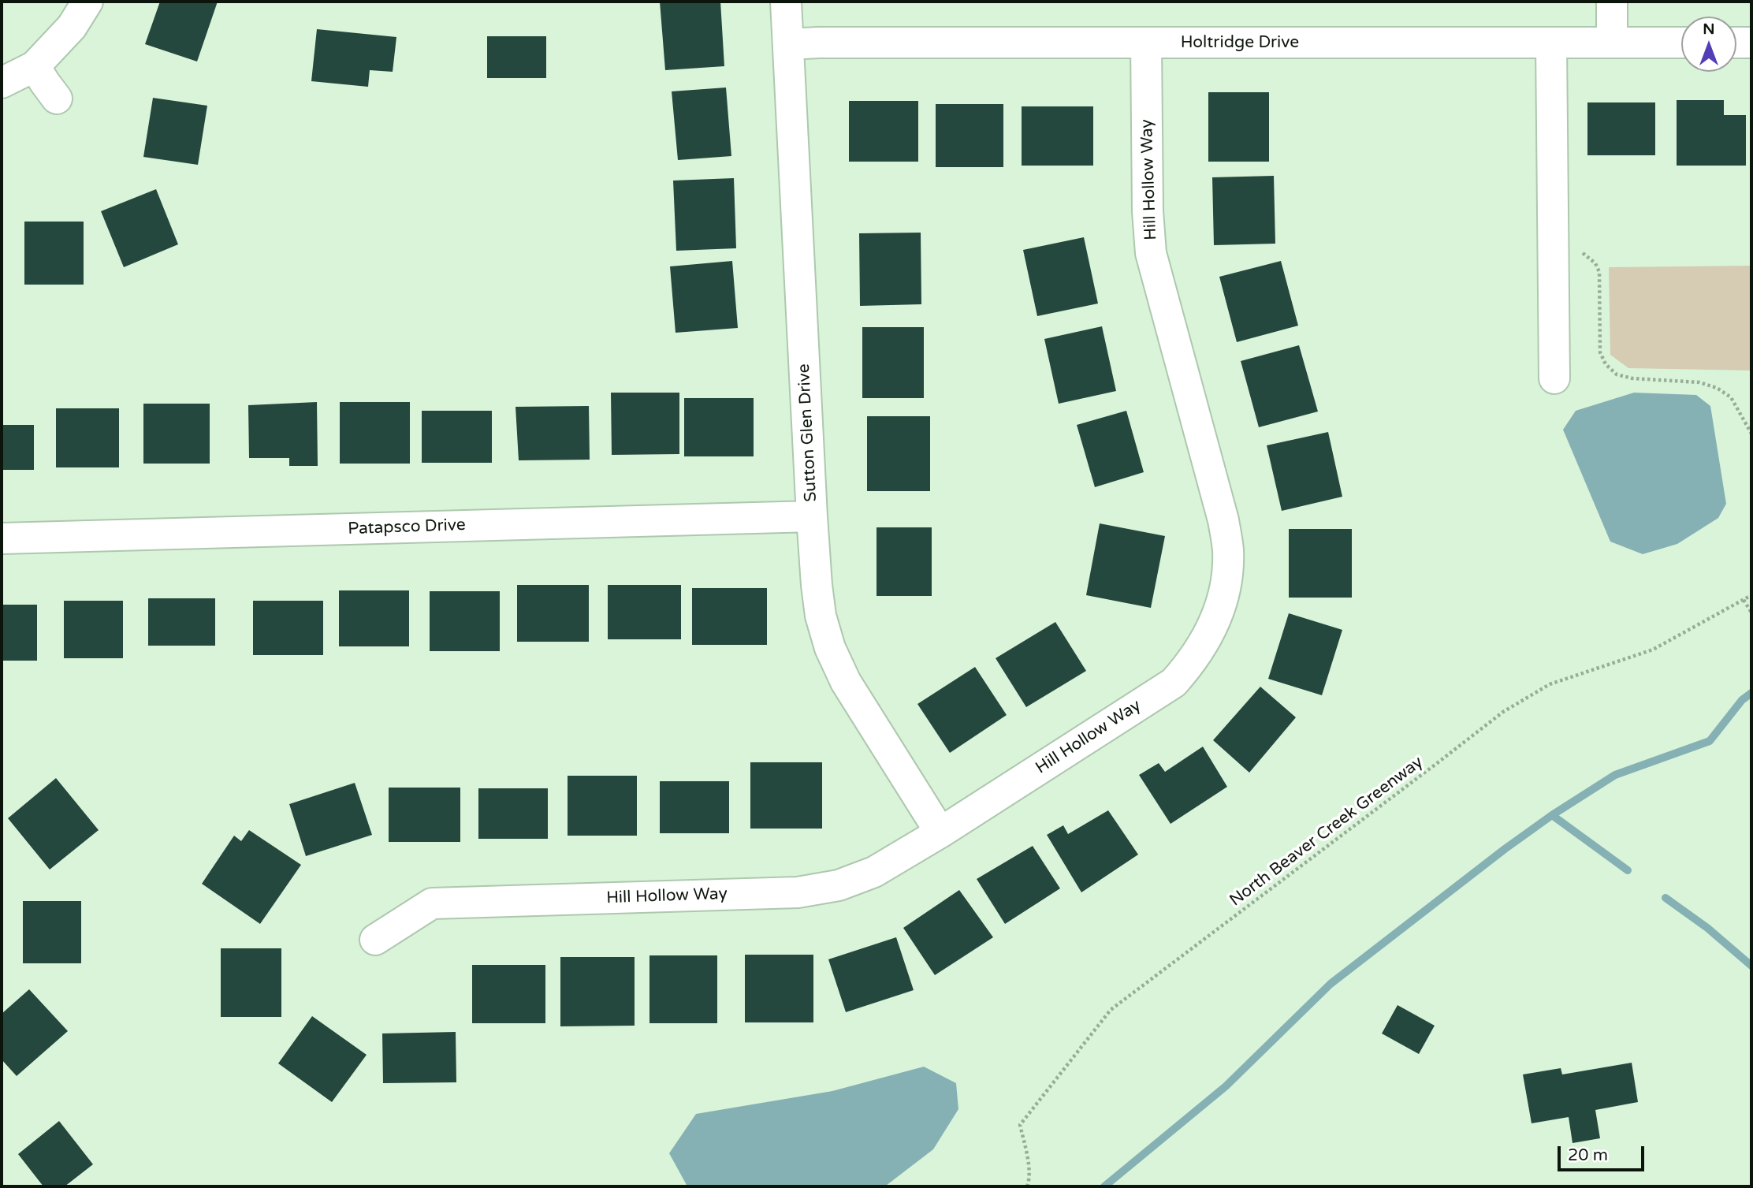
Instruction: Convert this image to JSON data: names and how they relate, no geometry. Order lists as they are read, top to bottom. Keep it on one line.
{"streets":{"street":["Holtridge Drive","Hill Hollow Way","Sutton Glen Drive","Patapsco Drive"],"path":["North Beaver Creek Greenway"]},"crossings":[["Holtridge Drive","Hill Hollow Way"],["Holtridge Drive","Sutton Glen Drive"],["Hill Hollow Way","Sutton Glen Drive"],["Sutton Glen Drive","Patapsco Drive"]],"scale_bar":"20 m","north":"top"}
